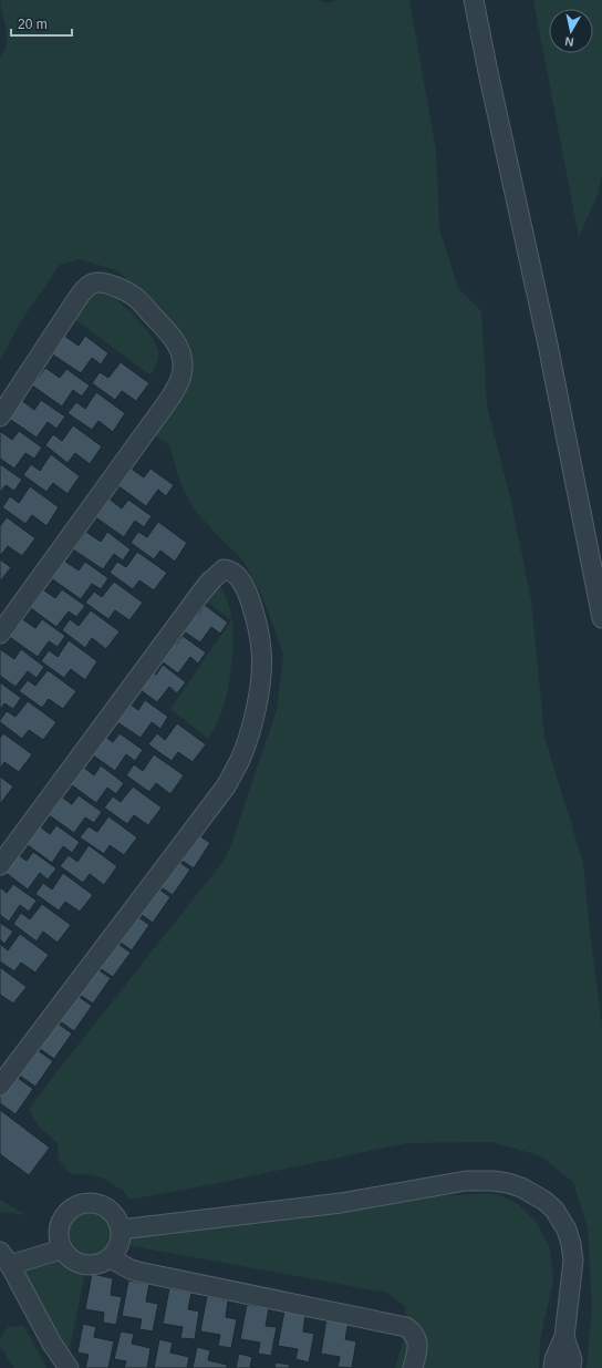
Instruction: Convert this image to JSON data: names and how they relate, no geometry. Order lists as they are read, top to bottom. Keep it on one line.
{"scale_bar":"20 m","north":"bottom"}
